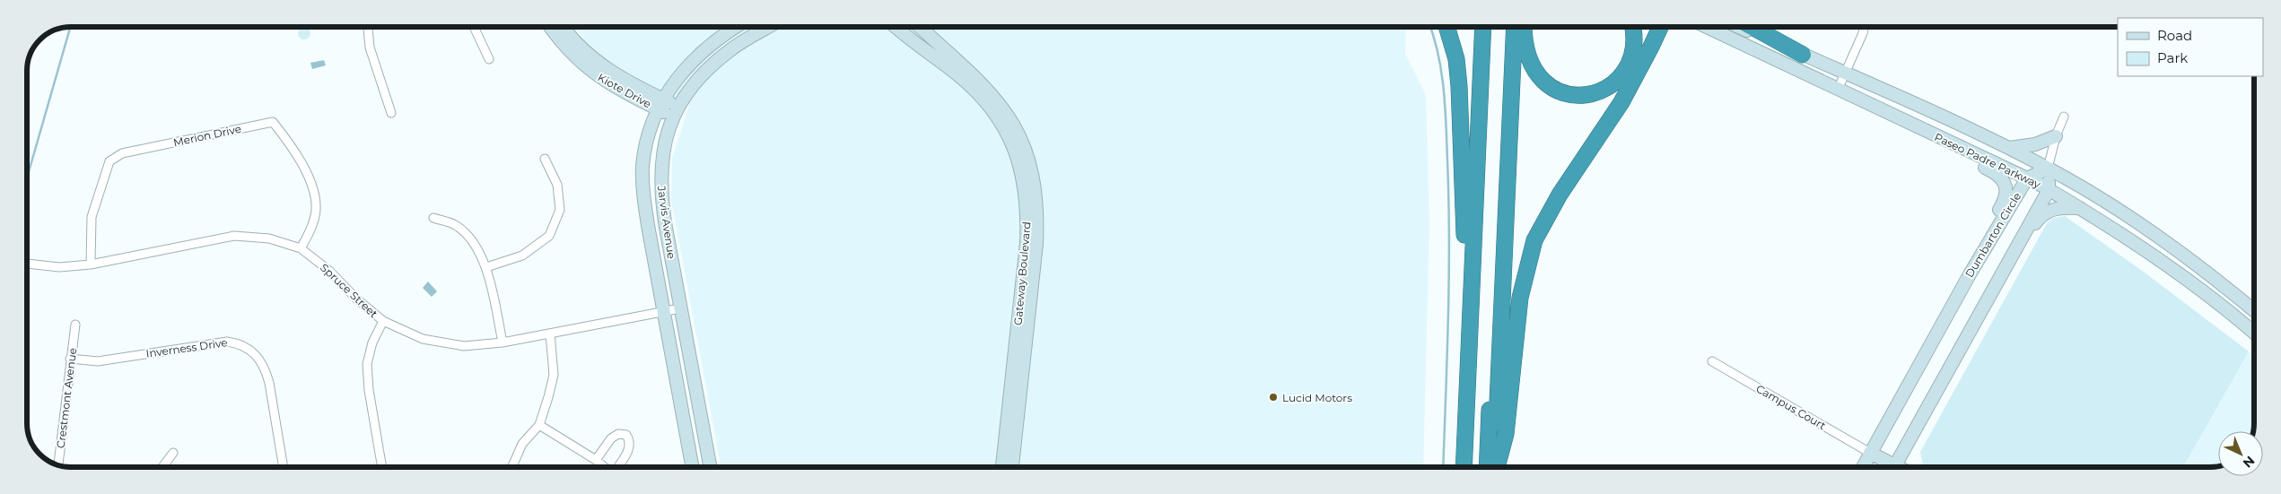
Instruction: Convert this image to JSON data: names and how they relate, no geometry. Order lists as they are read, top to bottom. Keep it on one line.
{"streets":{"main road":["Kiote Drive","Paseo Padre Parkway","Jarvis Avenue","Dumbarton Circle","Gateway Boulevard"],"street":["Merion Drive","Spruce Street","Inverness Drive","Crestmont Avenue","Campus Court"]},"crossings":[["Kiote Drive","Jarvis Avenue"],["Merion Drive","Spruce Street"],["Paseo Padre Parkway","Dumbarton Circle"],["Jarvis Avenue","Spruce Street"],["Dumbarton Circle","Campus Court"],["Inverness Drive","Crestmont Avenue"]],"places":["Lucid Motors"],"legend":["Road","Park"],"north":"bottom right"}
